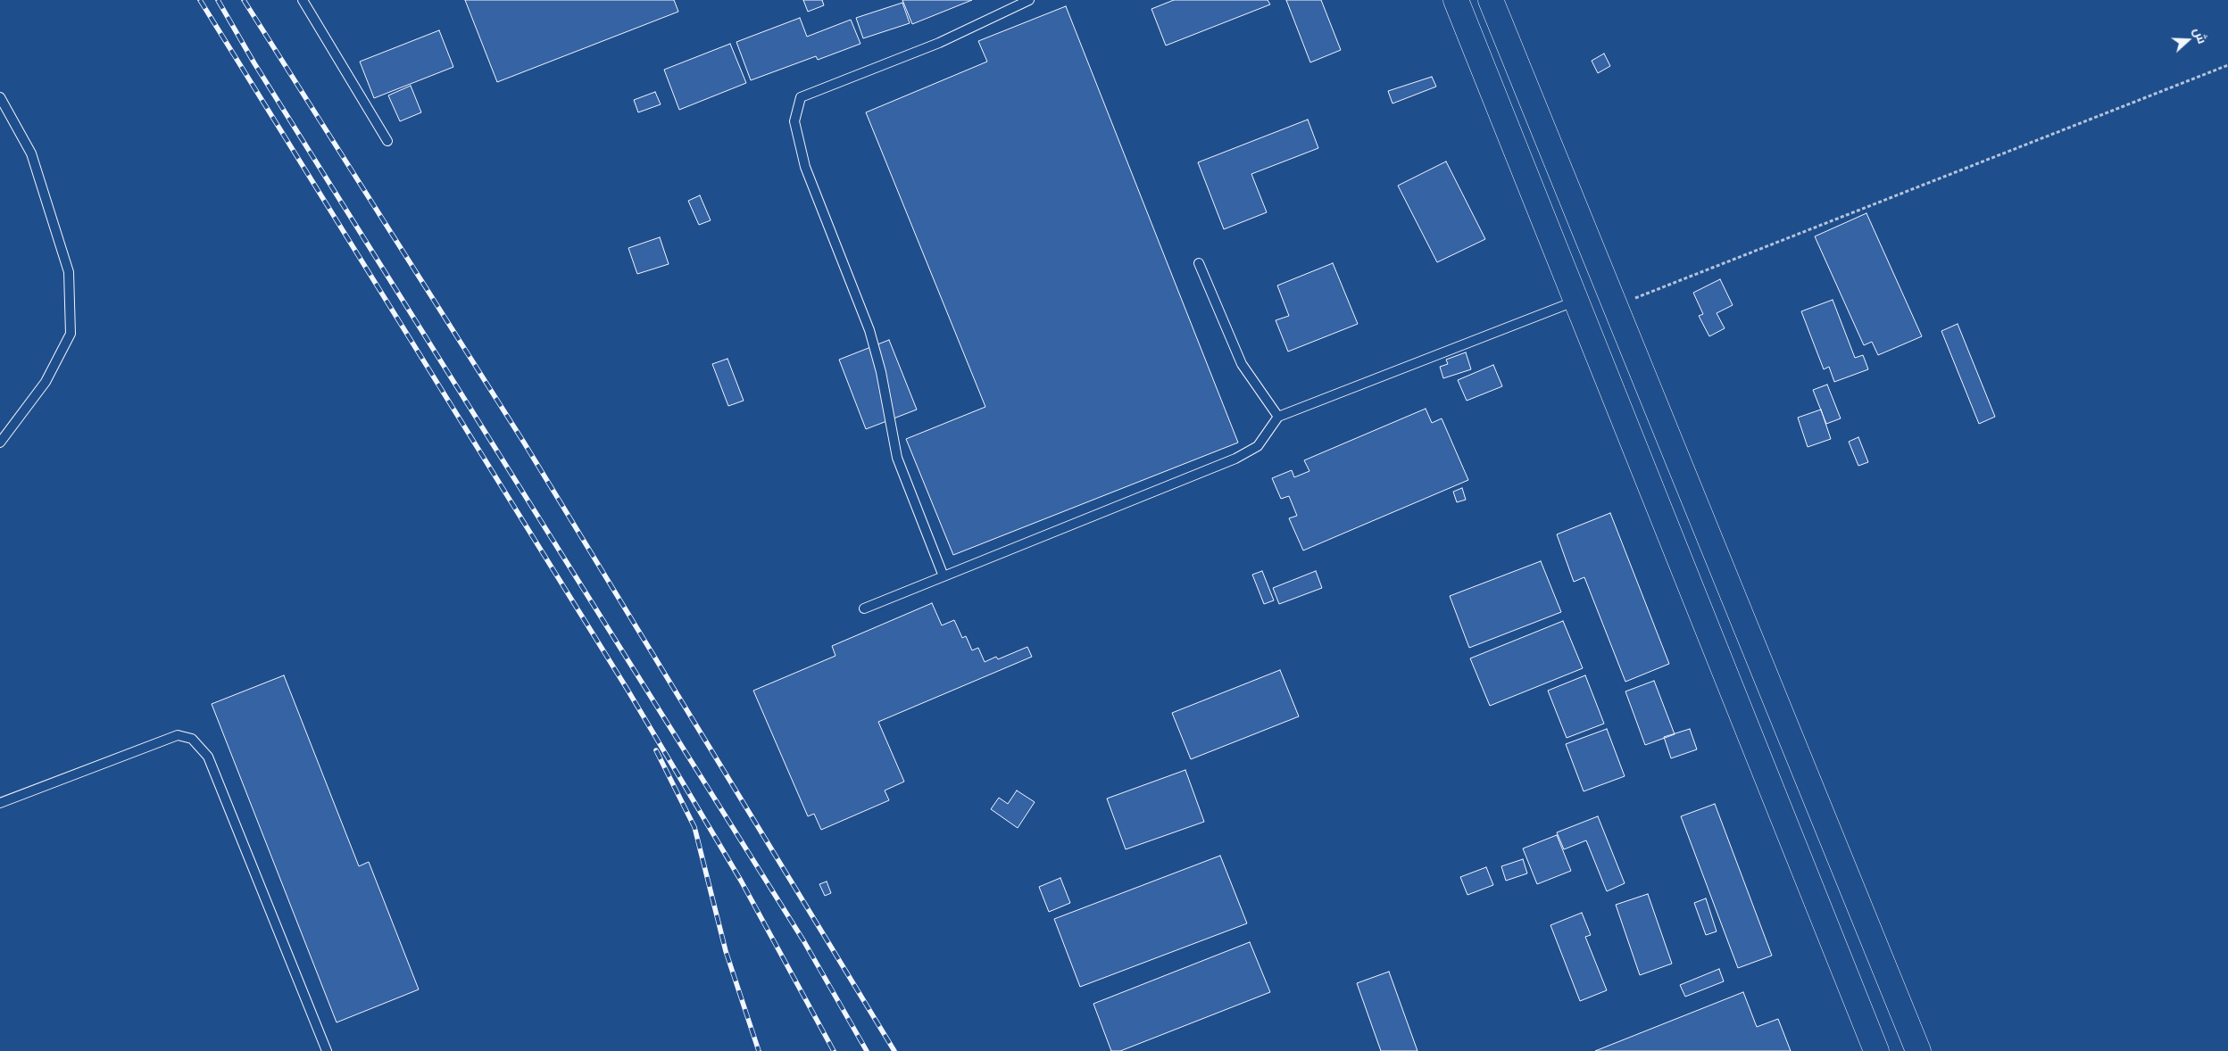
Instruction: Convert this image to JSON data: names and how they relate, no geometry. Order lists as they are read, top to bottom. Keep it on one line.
{"north":"right"}
